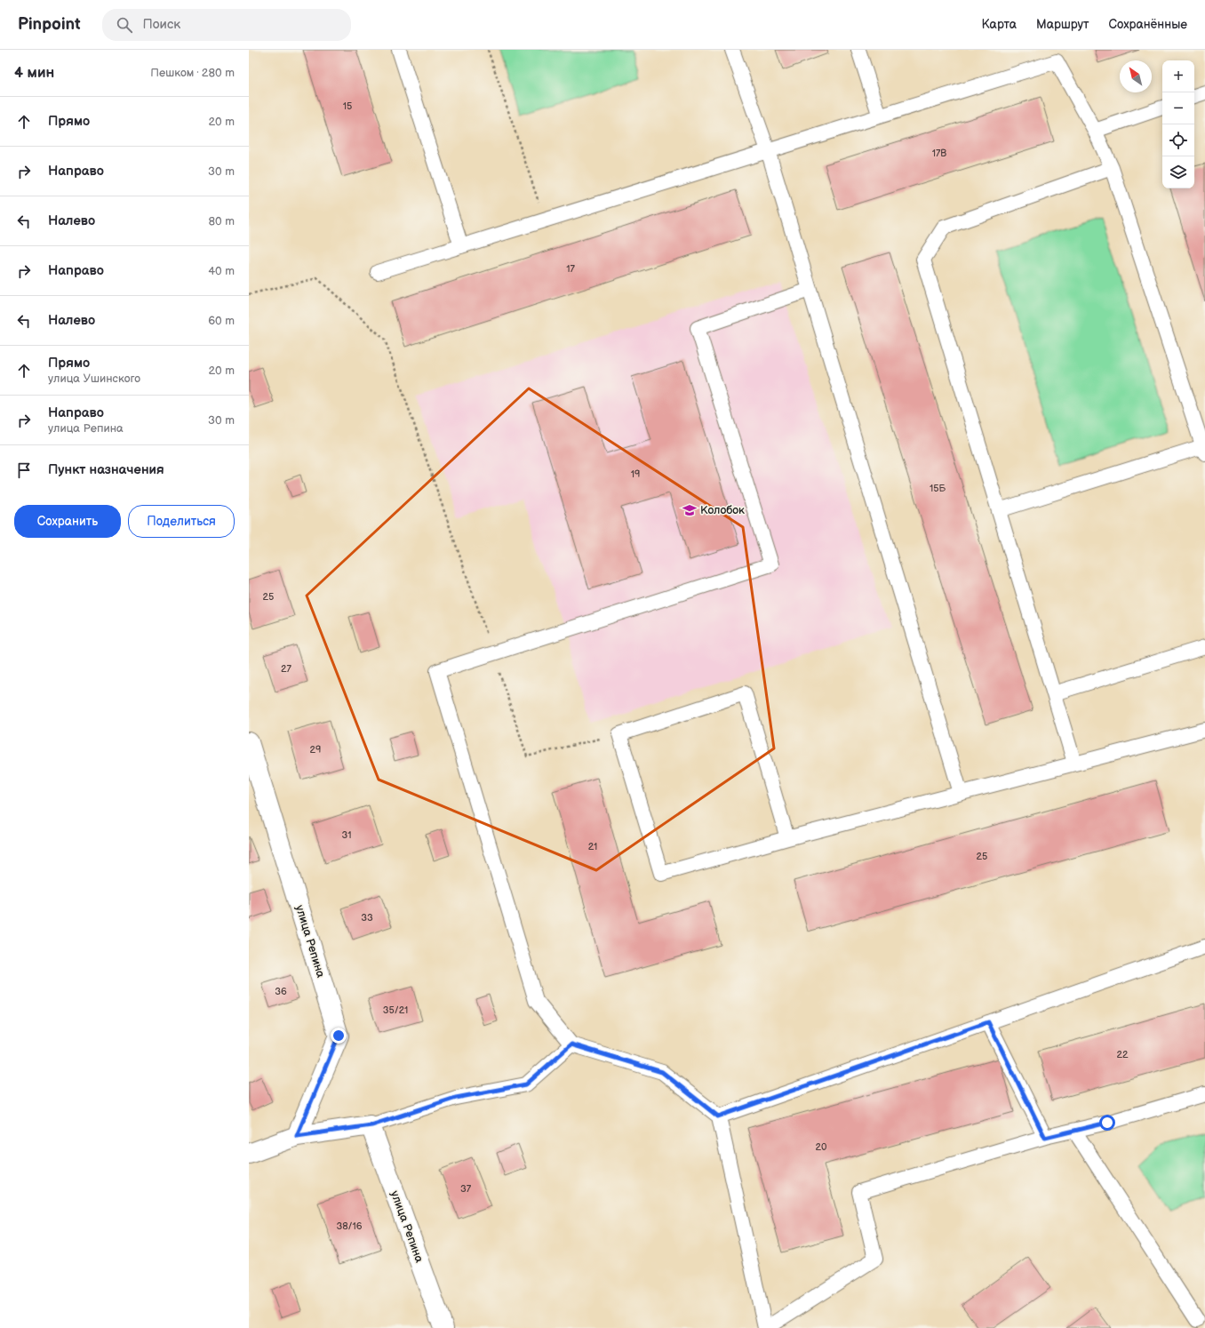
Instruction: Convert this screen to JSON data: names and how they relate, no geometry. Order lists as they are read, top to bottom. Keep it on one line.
{"streets":{"street":["улица Репина"]},"places":{"school or university":["Колобок"]},"house_numbers":["15","17В","17","19","15Б","25","27","29","31","21","25","33","36","35/21","22","20","37","38/16"],"north":"top left","page":{"header":"Pinpoint","search":"Поиск","nav":["Карта","Маршрут","Сохранённые"],"heading":["4 мин","Пешком · 280 m"],"map_buttons":["+","−"],"list":[["Прямо","20 m"],["Направо","30 m"],["Налево","80 m"],["Направо","40 m"],["Налево","60 m"],["Прямо","улица Ушинского","20 m"],["Направо","улица Репина","30 m"],"Пункт назначения"],"buttons":["Сохранить","Поделиться"]}}
